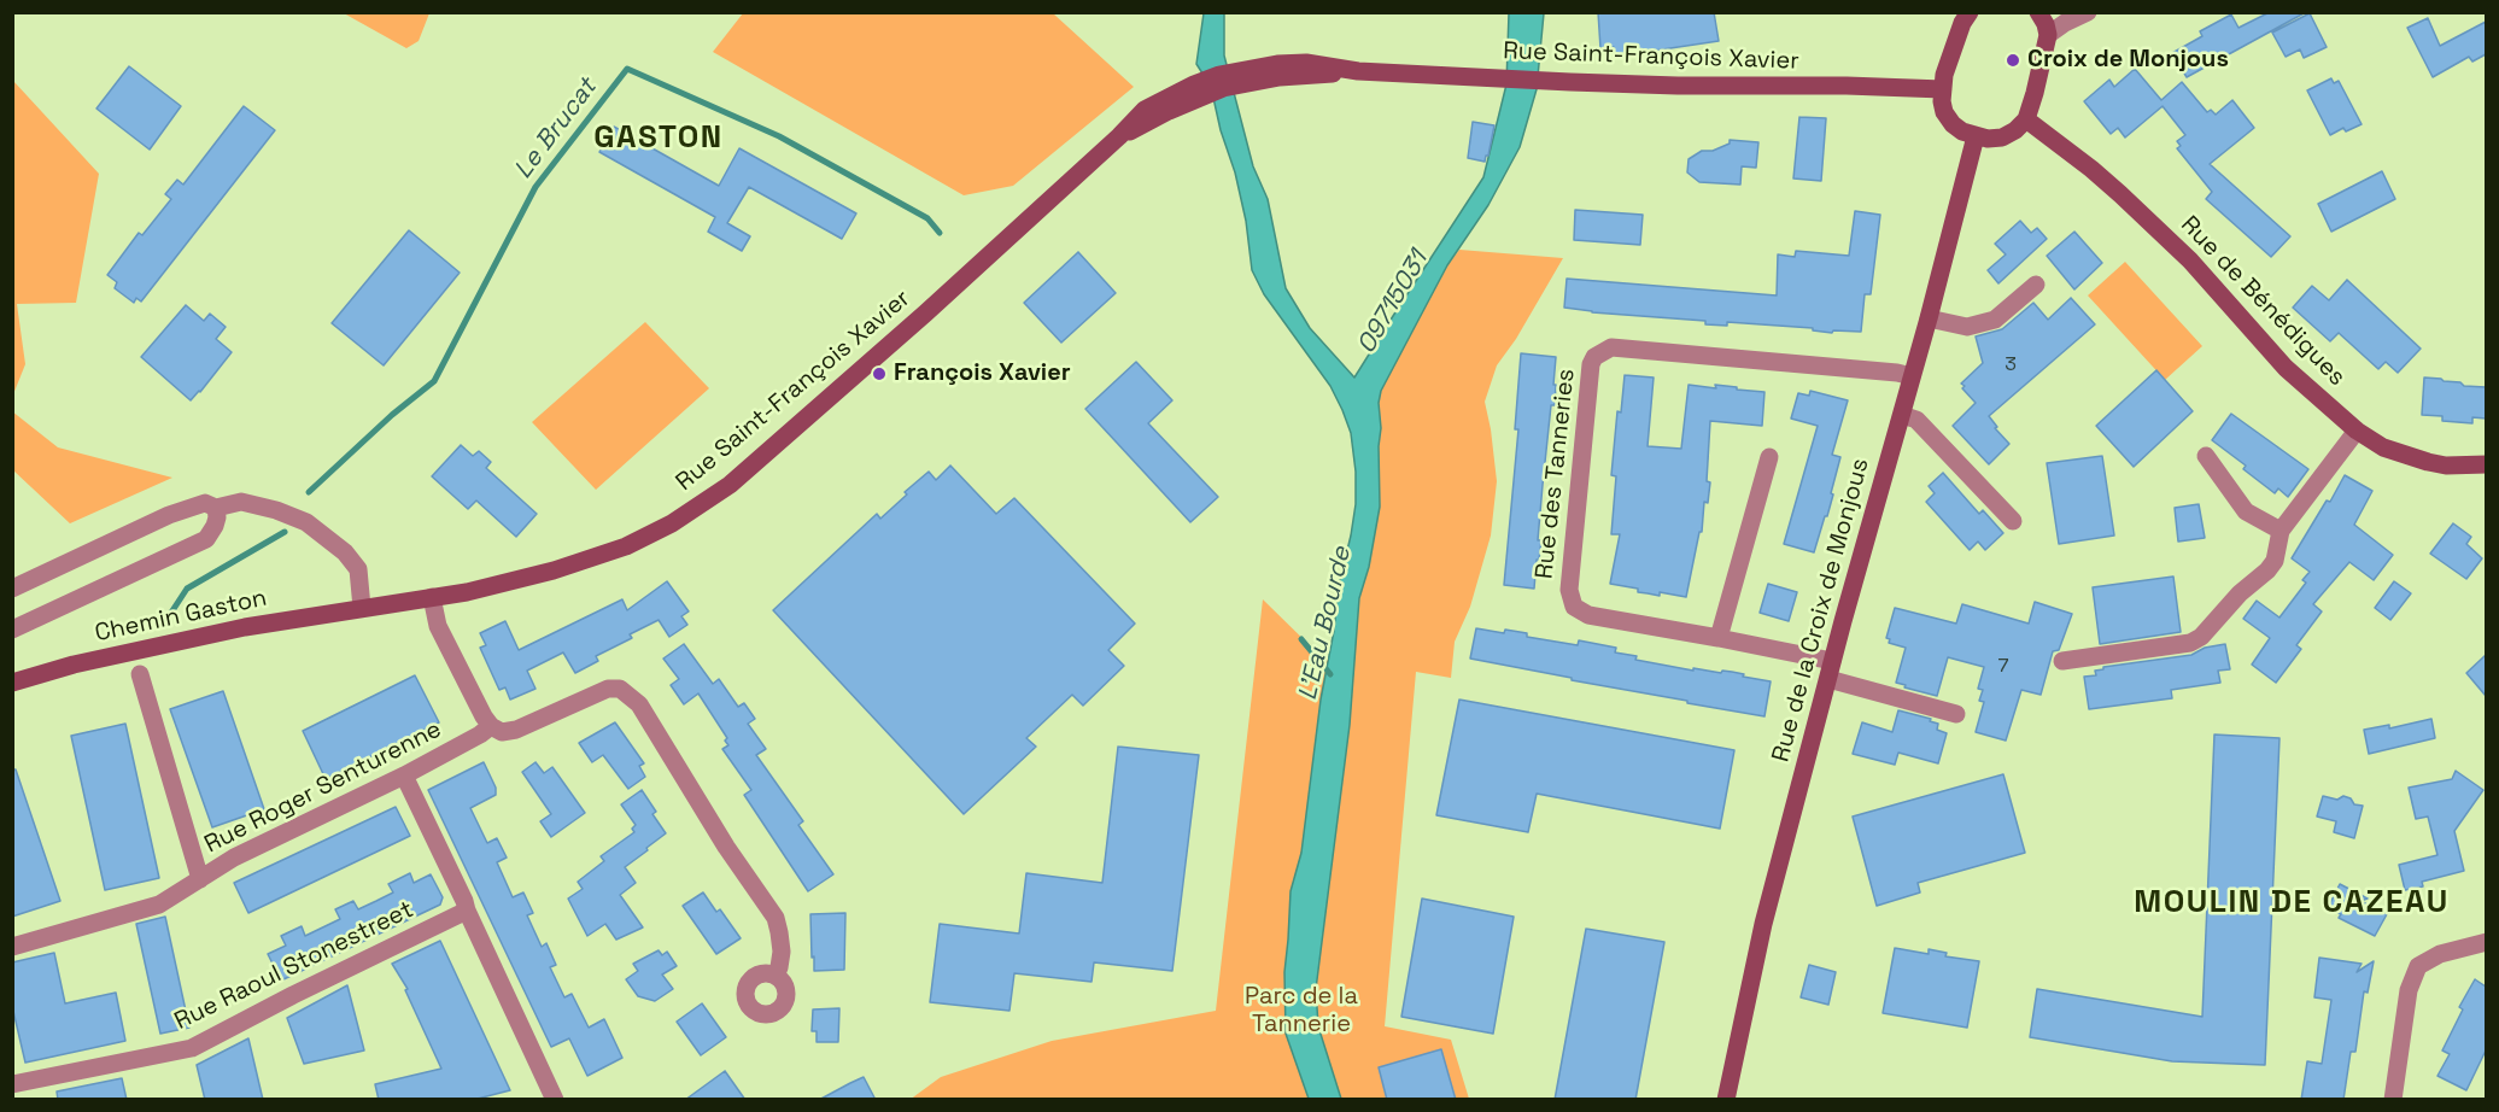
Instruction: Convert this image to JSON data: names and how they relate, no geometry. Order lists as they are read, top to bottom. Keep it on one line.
{"streets":{"street":["Rue Saint-François Xavier","Rue de Bénédigues","Rue des Tanneries","Rue de la Croix de Monjous","Chemin Gaston","Rue Roger Senturenne","Rue Raoul Stonestreet"]},"crossings":[["Rue Saint-François Xavier","Chemin Gaston"],["Rue des Tanneries","Rue de la Croix de Monjous"]],"districts":["GASTON","MOULIN DE CAZEAU"],"water":["Le Brucat","O9715031","L'Eau Bourde"],"parks":["Parc de la Tannerie"],"places":["Croix de Monjous","François Xavier"],"house_numbers":["3","7"]}
